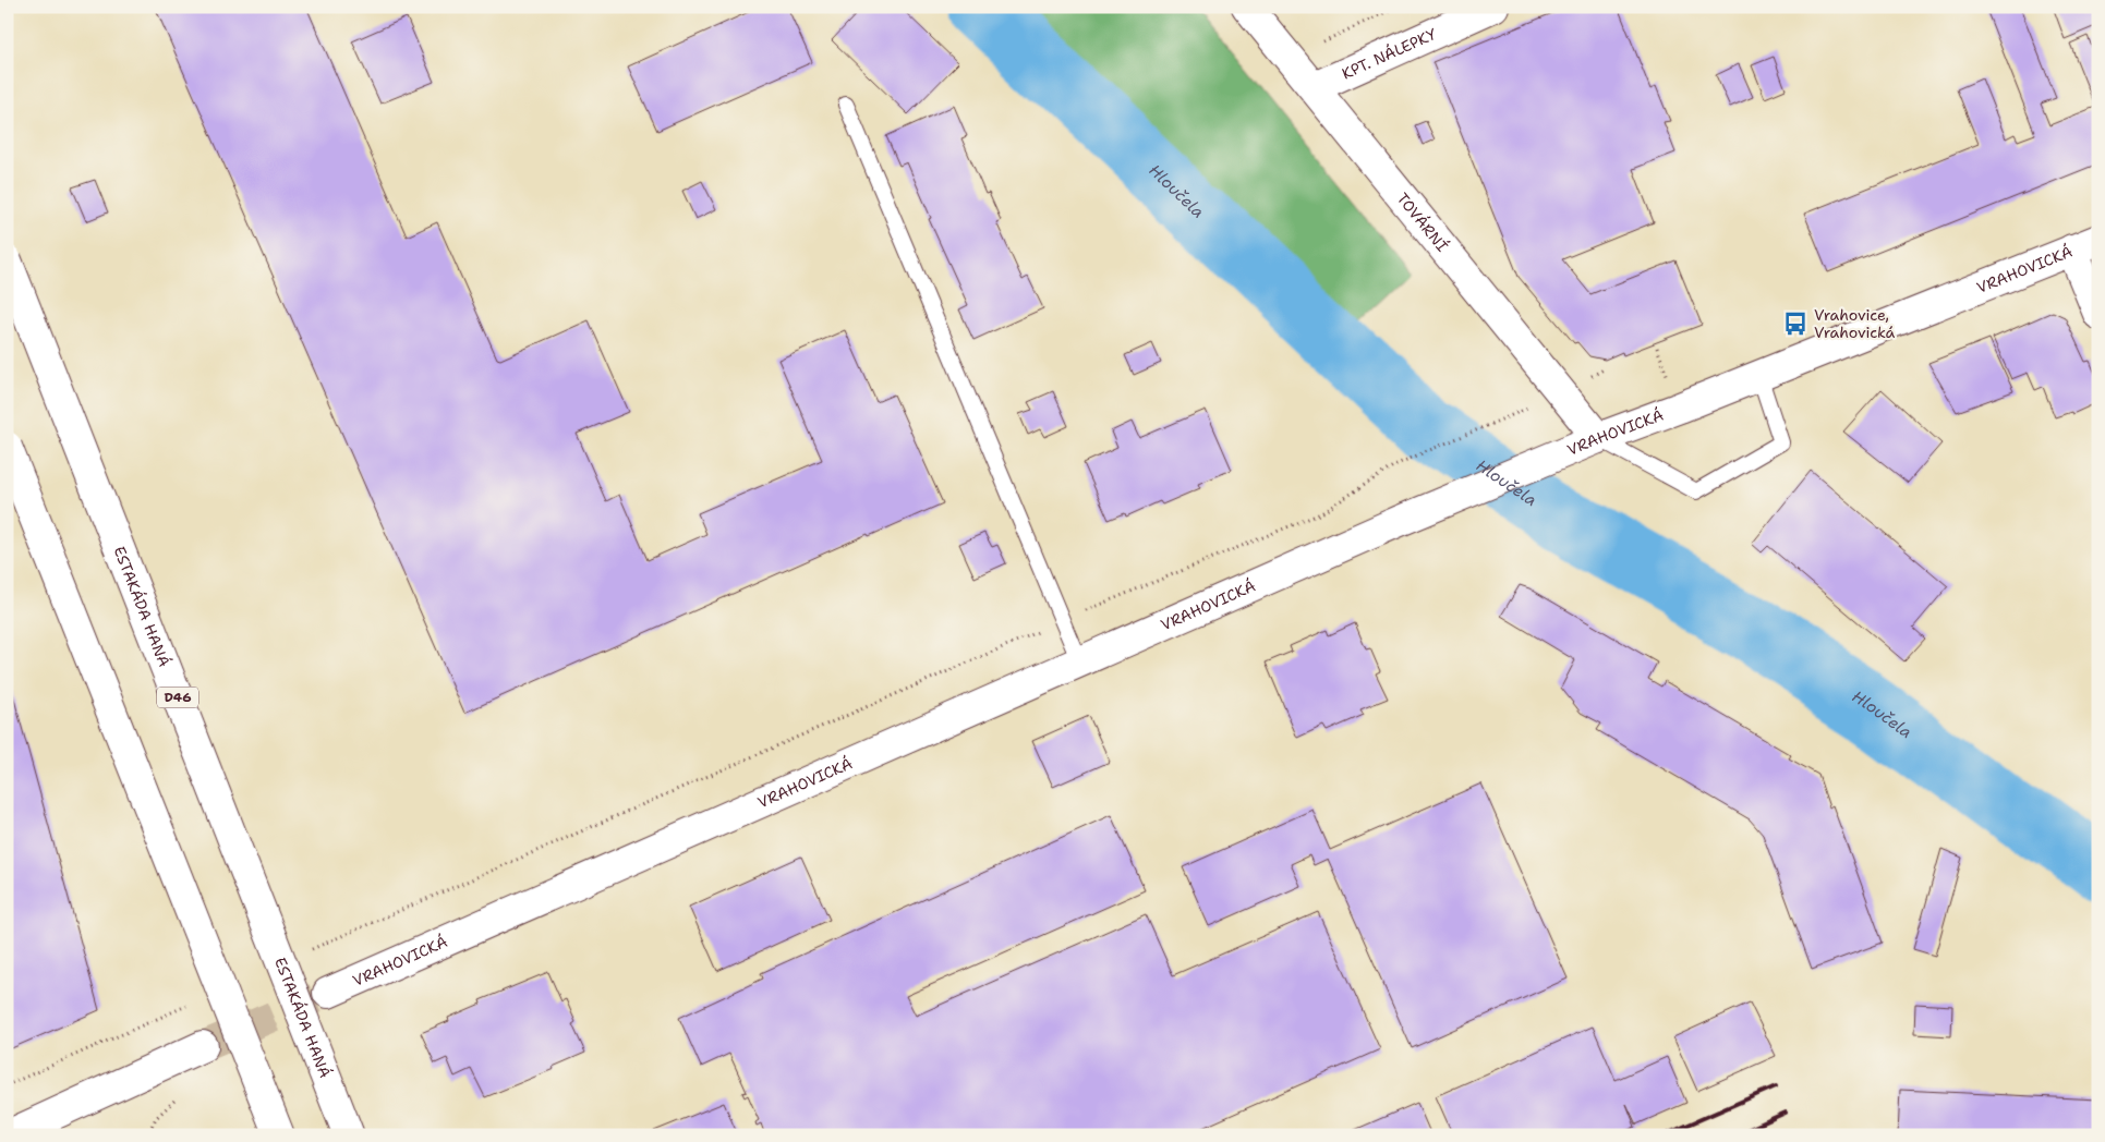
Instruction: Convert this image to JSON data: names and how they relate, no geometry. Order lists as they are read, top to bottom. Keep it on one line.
{"streets":{"main road":["KPT. NÁLEPKY","TOVÁRNÍ","VRAHOVICKÁ","ESTAKÁDA HANÁ","D46"]},"crossings":[["KPT. NÁLEPKY","TOVÁRNÍ"],["TOVÁRNÍ","VRAHOVICKÁ"]],"water":["Hloučela"],"places":{"bus stop":["Vrahovice, Vrahovická"]}}
